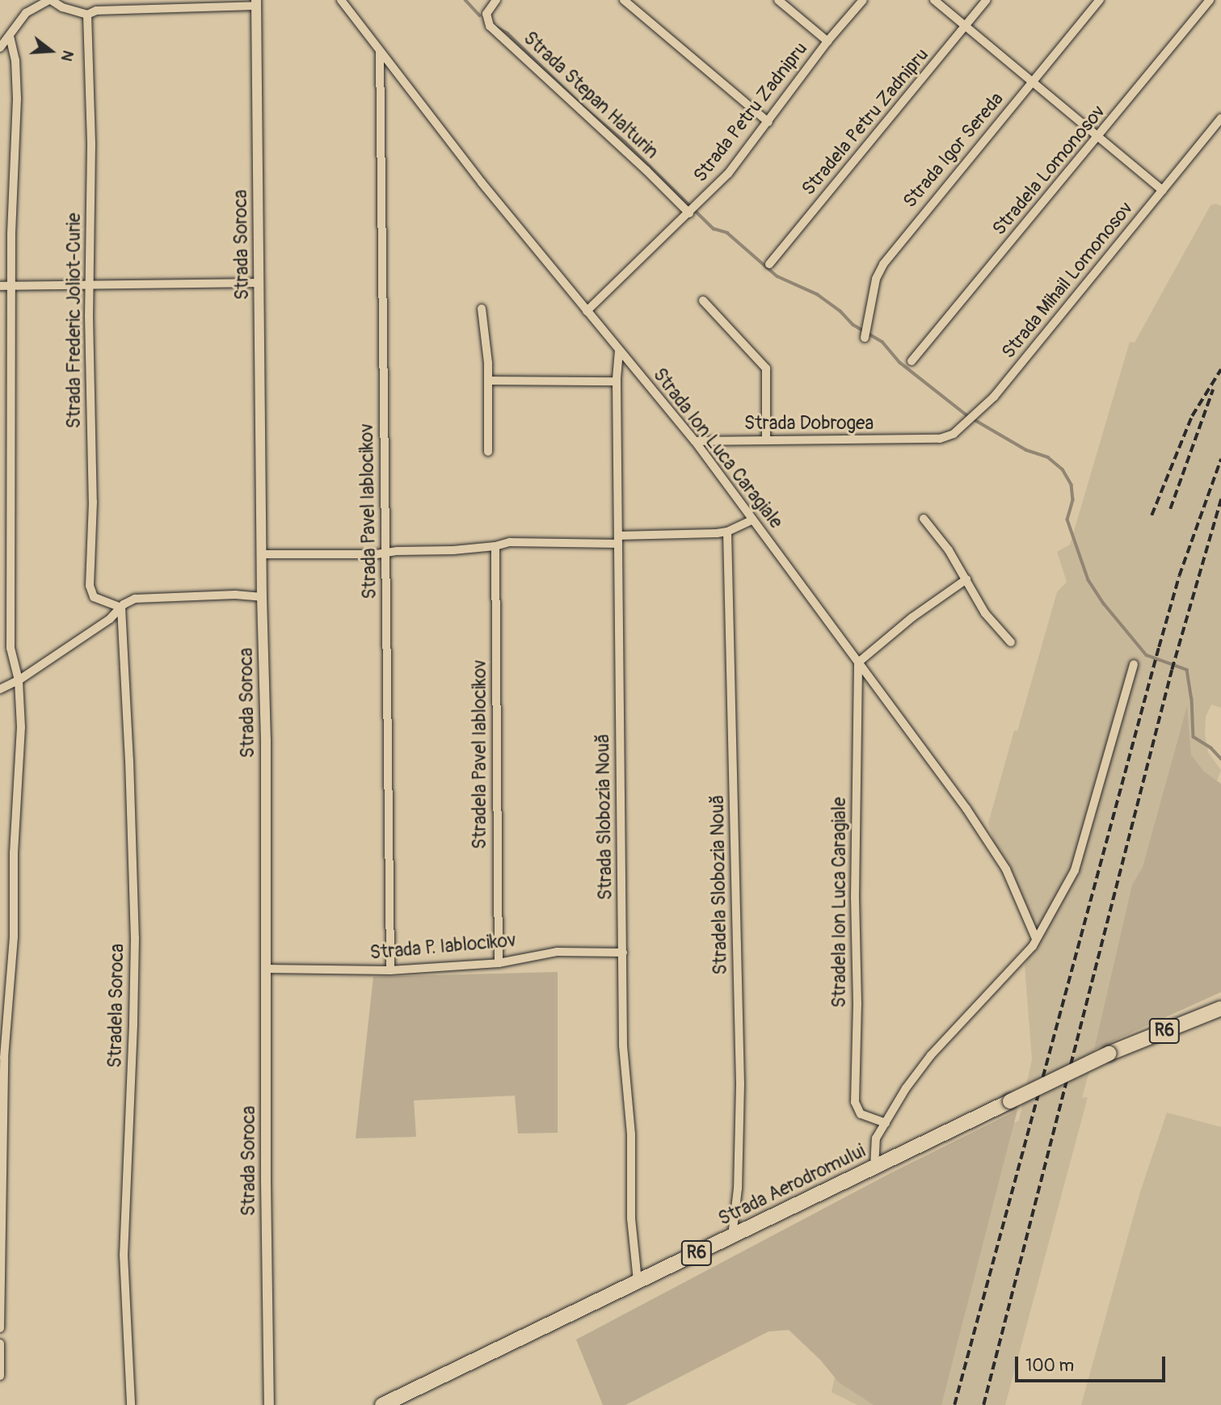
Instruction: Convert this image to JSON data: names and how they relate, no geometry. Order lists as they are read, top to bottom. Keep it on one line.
{"streets":{"highway":["R6","Strada Aerodromului"],"street":["Strada Stepan Halturin","Strada Petru Zadnipru","Stradela Petru Zadnipru","Strada Igor Sereda","Stradela Lomonosov","Strada Soroca","Strada Mihail Lomonosov","Strada Frederic Joliot-Curie","Strada Dobrogea","Strada Ion Luca Caragiale","Strada Pavel Iablocikov","Stradela Pavel Iablocikov","Strada Slobozia Nouă","Stradela Slobozia Nouă","Stradela Ion Luca Caragiale","Strada P. Iablocikov","Stradela Sorocа"]},"crossings":[["Strada Stepan Halturin","Strada Petru Zadnipru"],["Strada Petru Zadnipru","Strada Ion Luca Caragiale"],["Strada Soroca","Strada P. Iablocikov"],["Strada Mihail Lomonosov","Strada Dobrogea"],["Strada Frederic Joliot-Curie","Stradela Sorocа"],["Strada Dobrogea","Strada Ion Luca Caragiale"],["Strada Ion Luca Caragiale","Strada Pavel Iablocikov"],["Strada Ion Luca Caragiale","Strada Slobozia Nouă"],["Strada Ion Luca Caragiale","Stradela Ion Luca Caragiale"],["Strada Pavel Iablocikov","Strada P. Iablocikov"],["Stradela Pavel Iablocikov","Strada P. Iablocikov"],["Strada Slobozia Nouă","Strada P. Iablocikov"],["Strada Slobozia Nouă","Strada Aerodromului"],["Stradela Slobozia Nouă","Strada Aerodromului"]],"scale_bar":"100 m","north":"right"}
